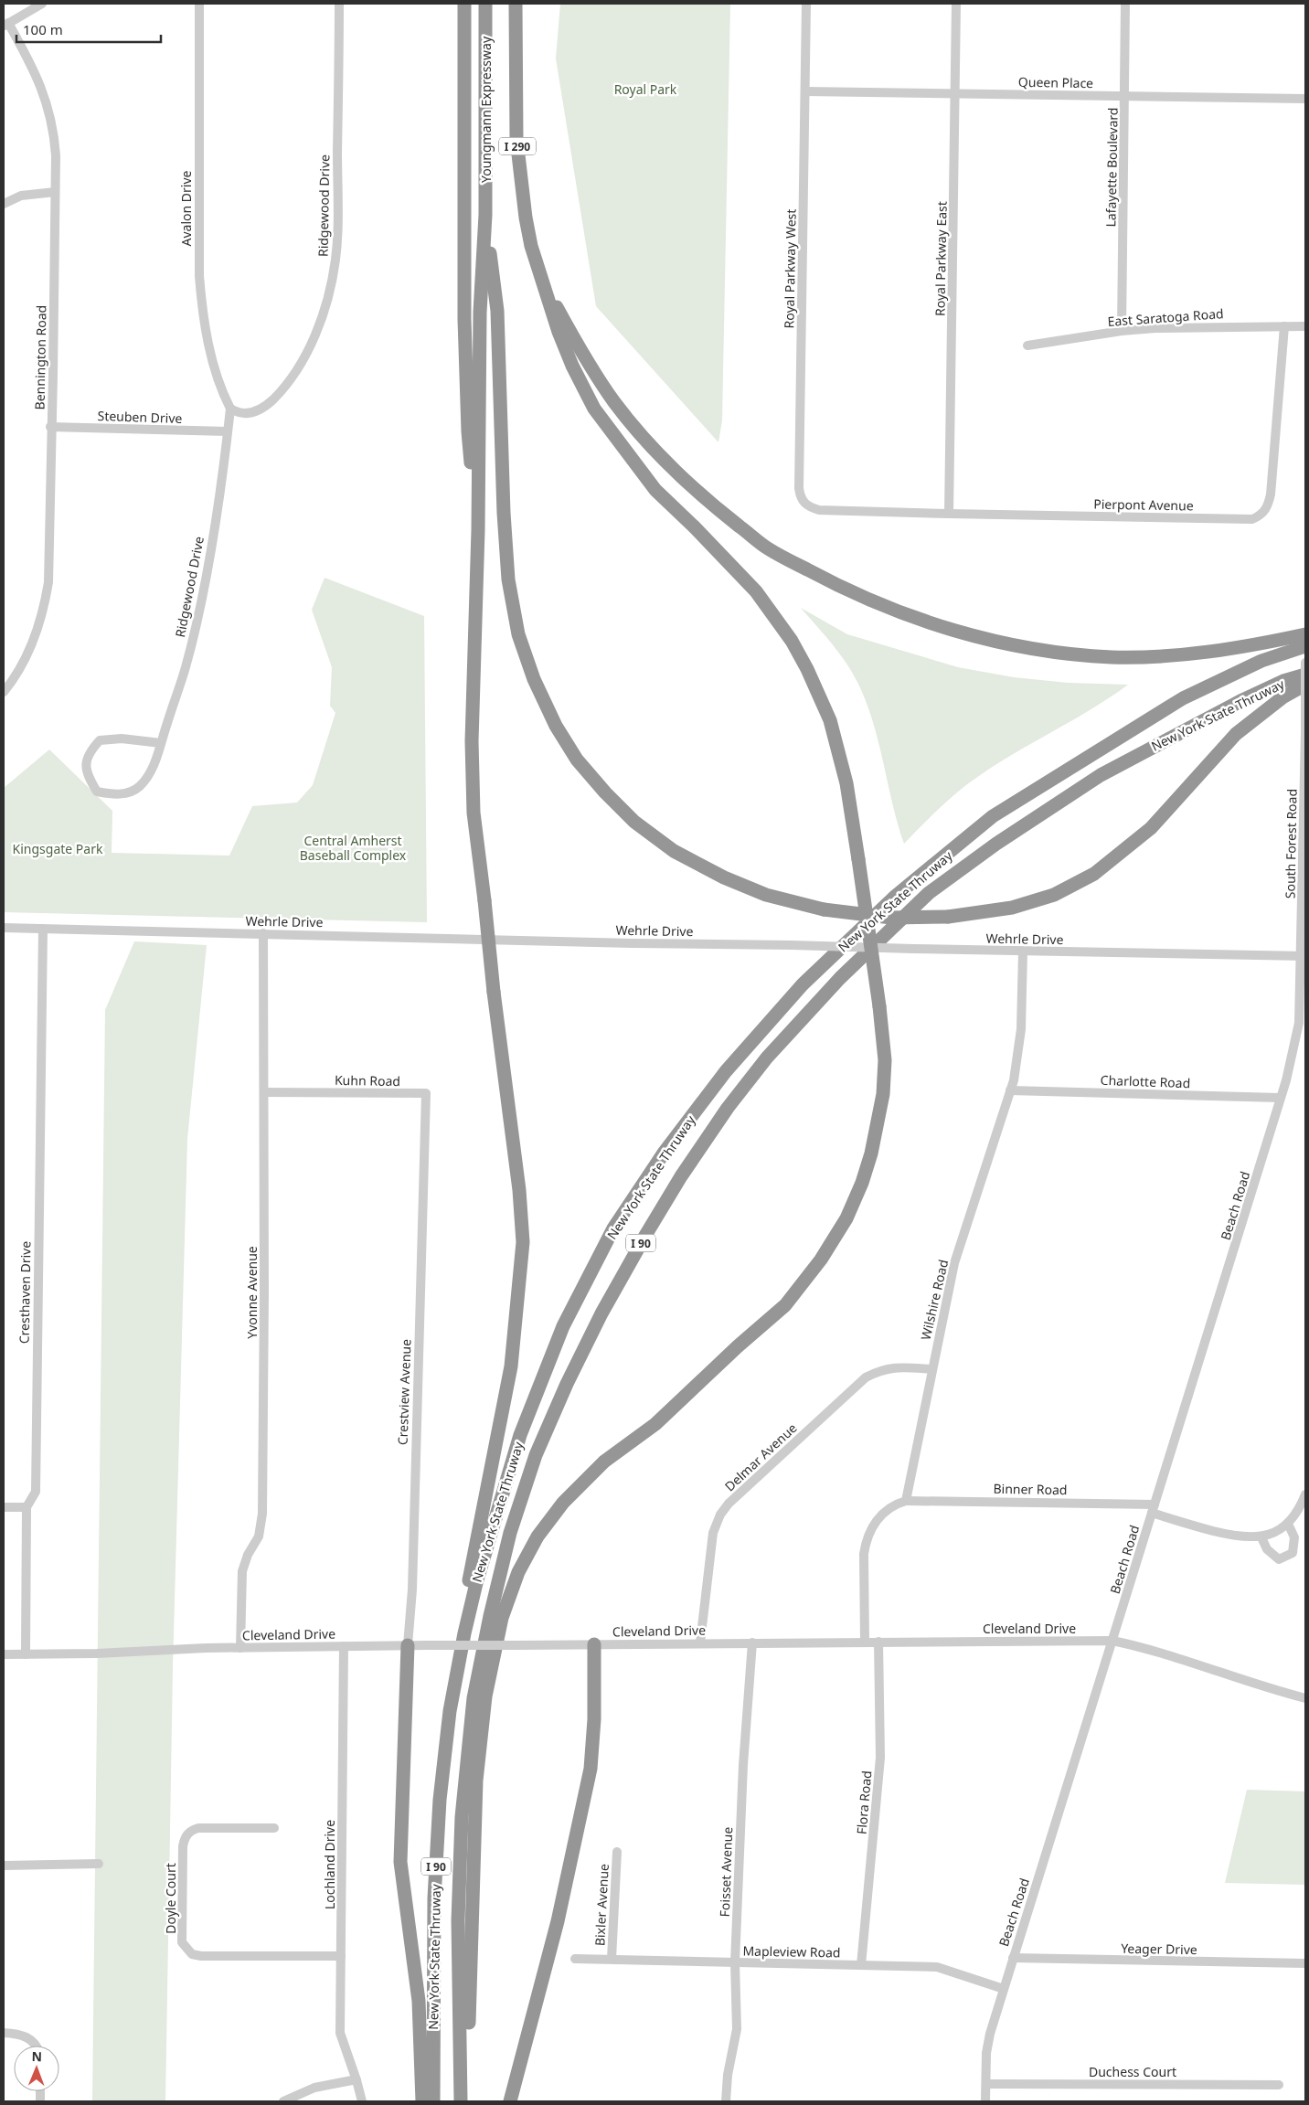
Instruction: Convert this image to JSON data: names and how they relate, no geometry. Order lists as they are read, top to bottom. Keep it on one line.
{"streets":{"highway":["Youngmann Expressway","I 290","New York State Thruway","I 90"],"street":["Queen Place","Lafayette Boulevard","Ridgewood Drive","Avalon Drive","Royal Parkway East","Royal Parkway West","East Saratoga Road","Bennington Road","Steuben Drive","Pierpont Avenue","South Forest Road","Wehrle Drive","Kuhn Road","Charlotte Road","Beach Road","Cresthaven Drive","Yvonne Avenue","Wilshire Road","Crestview Avenue","Delmar Avenue","Binner Road","Cleveland Drive","Flora Road","Lochland Drive","Foisset Avenue","Doyle Court","Bixler Avenue","Yeager Drive","Mapleview Road","Duchess Court"]},"crossings":[["Queen Place","Lafayette Boulevard"],["Queen Place","Royal Parkway East"],["Queen Place","Royal Parkway West"],["Lafayette Boulevard","East Saratoga Road"],["Ridgewood Drive","Avalon Drive"],["Ridgewood Drive","Steuben Drive"],["Royal Parkway East","Pierpont Avenue"],["Royal Parkway West","Pierpont Avenue"],["East Saratoga Road","Pierpont Avenue"],["Bennington Road","Steuben Drive"],["South Forest Road","Wehrle Drive"],["South Forest Road","Beach Road"],["Wehrle Drive","Cresthaven Drive"],["Wehrle Drive","Yvonne Avenue"],["Wehrle Drive","Wilshire Road"],["Kuhn Road","Yvonne Avenue"],["Kuhn Road","Crestview Avenue"],["Charlotte Road","Beach Road"],["Charlotte Road","Wilshire Road"],["Beach Road","Binner Road"],["Beach Road","Cleveland Drive"],["Beach Road","Yeager Drive"],["Beach Road","Mapleview Road"],["Beach Road","Duchess Court"],["Cresthaven Drive","Cleveland Drive"],["Yvonne Avenue","Cleveland Drive"],["Wilshire Road","Delmar Avenue"],["Wilshire Road","Binner Road"],["Crestview Avenue","Cleveland Drive"],["Delmar Avenue","Cleveland Drive"],["Cleveland Drive","Flora Road"],["Cleveland Drive","Lochland Drive"],["Cleveland Drive","Foisset Avenue"],["Flora Road","Mapleview Road"],["Lochland Drive","Doyle Court"],["Foisset Avenue","Mapleview Road"],["Bixler Avenue","Mapleview Road"]],"parks":["Royal Park","Central Amherst Baseball Complex","Kingsgate Park"],"scale_bar":"100 m","north":"top"}
